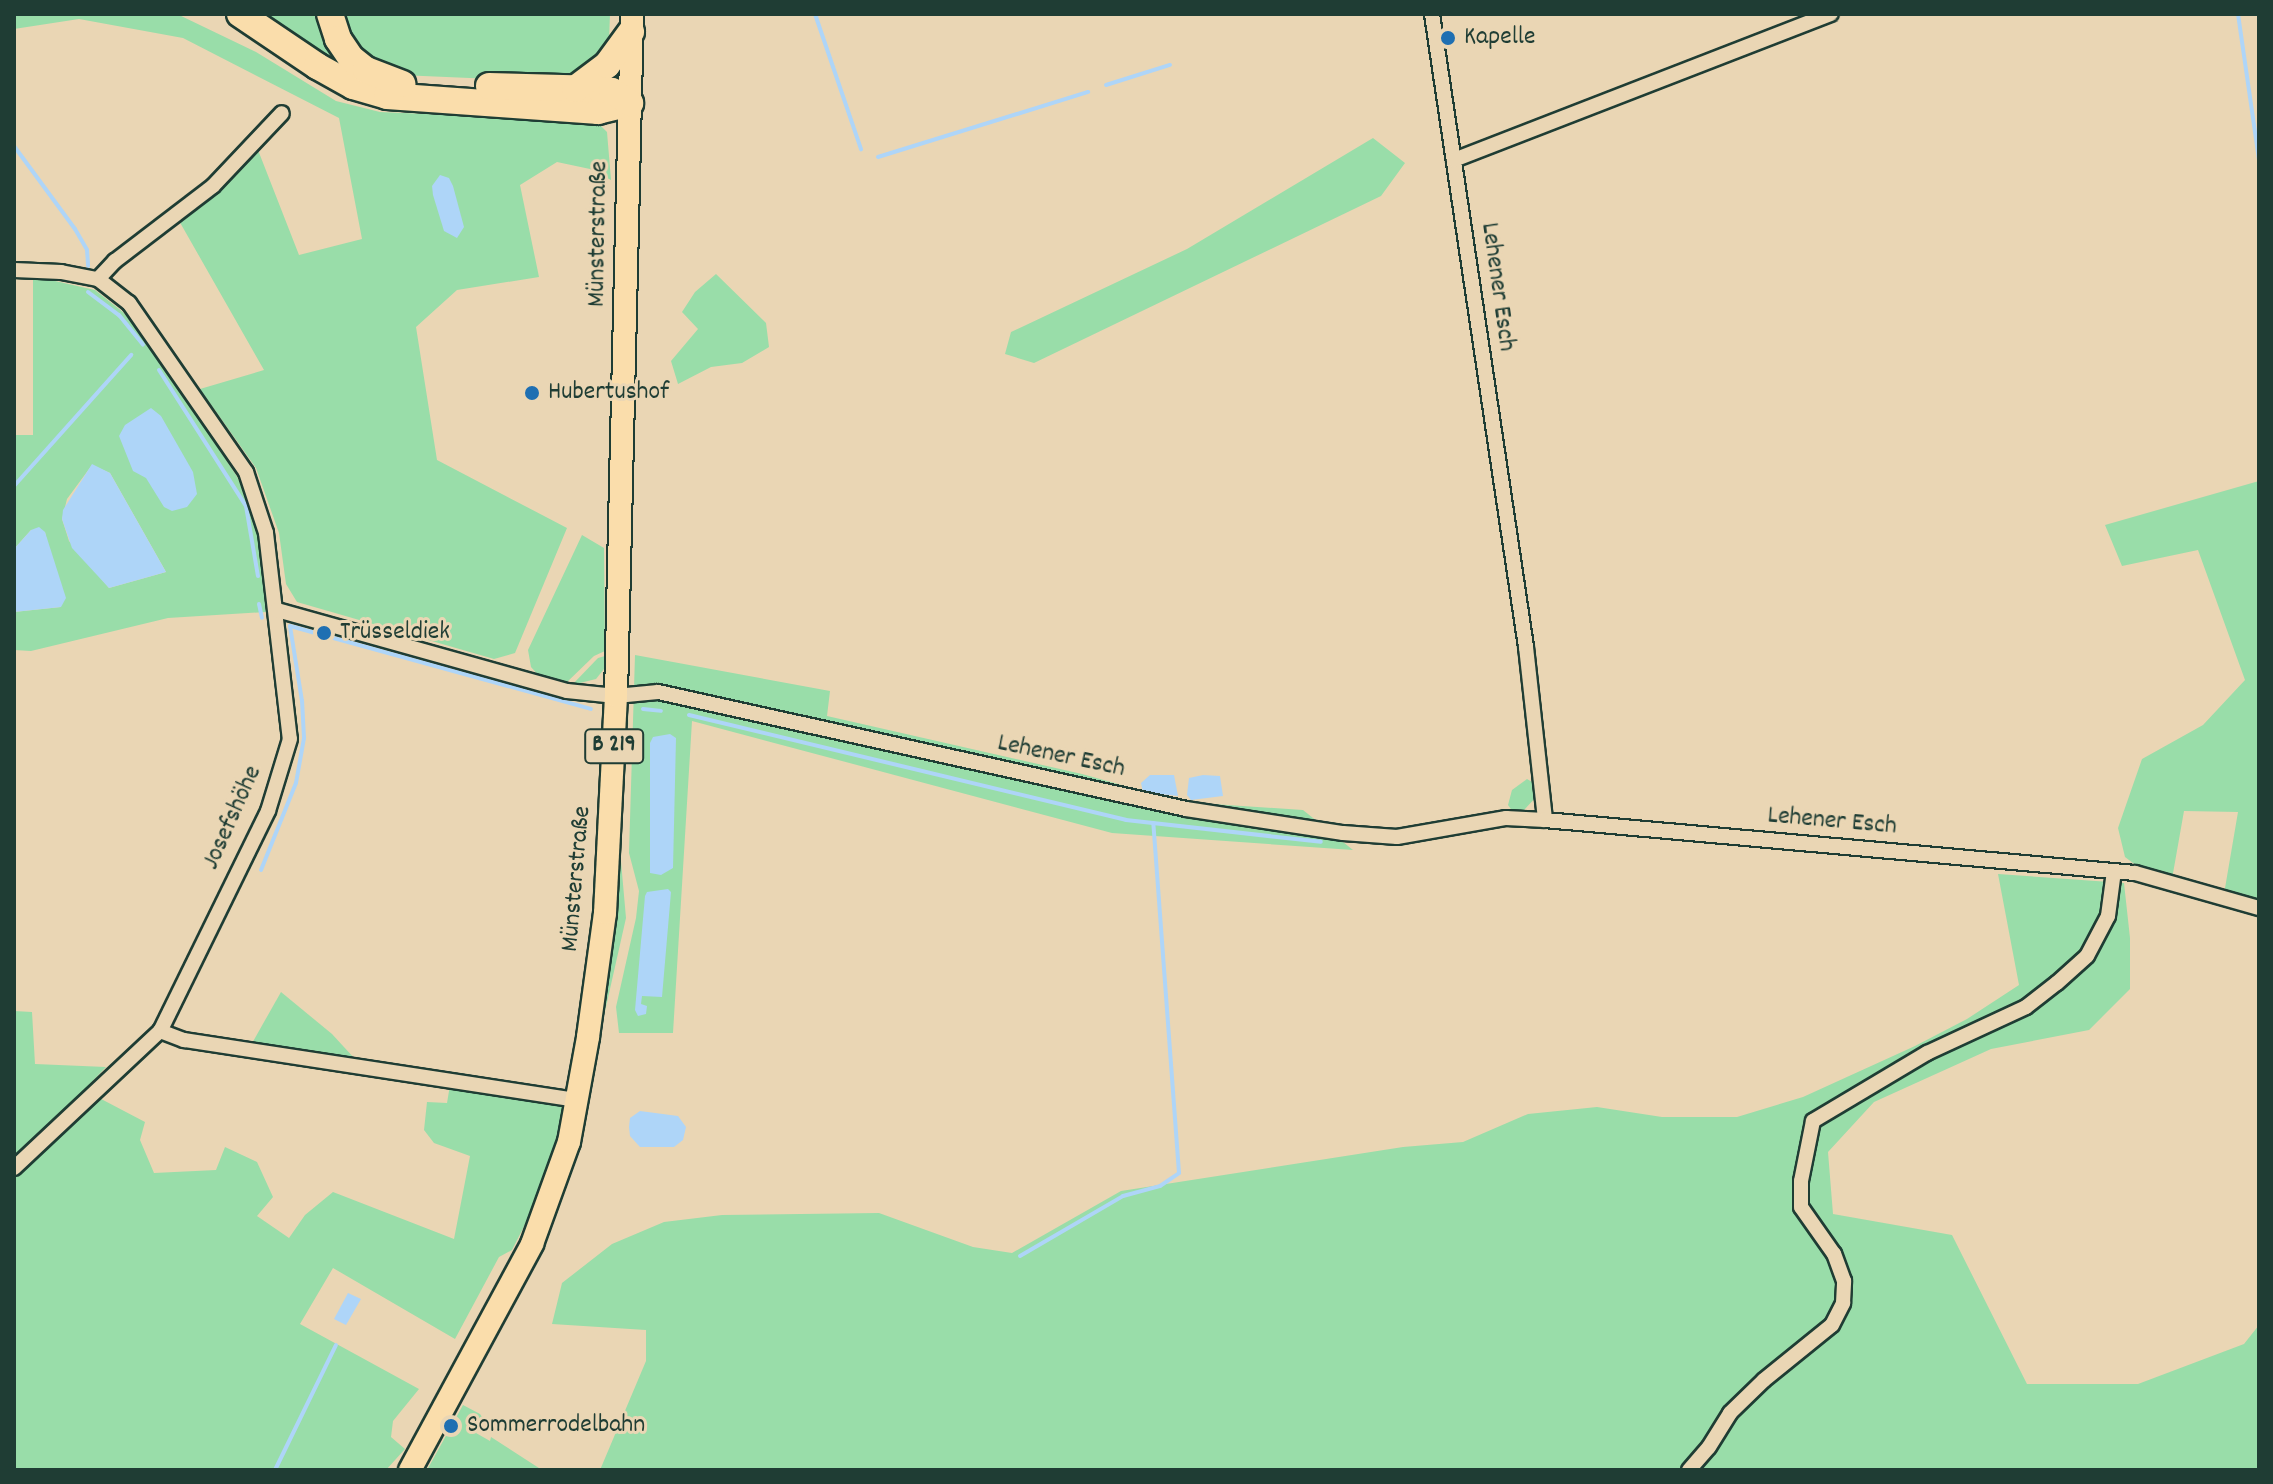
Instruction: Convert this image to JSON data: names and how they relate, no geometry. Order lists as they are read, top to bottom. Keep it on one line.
{"streets":{"main road":["Münsterstraße","B 219"],"street":["Lehener Esch","Josefshöhe"]},"crossings":[["Münsterstraße","Lehener Esch"]],"places":["Kapelle","Hubertushof","Trüsseldiek","Sommerrodelbahn"]}
